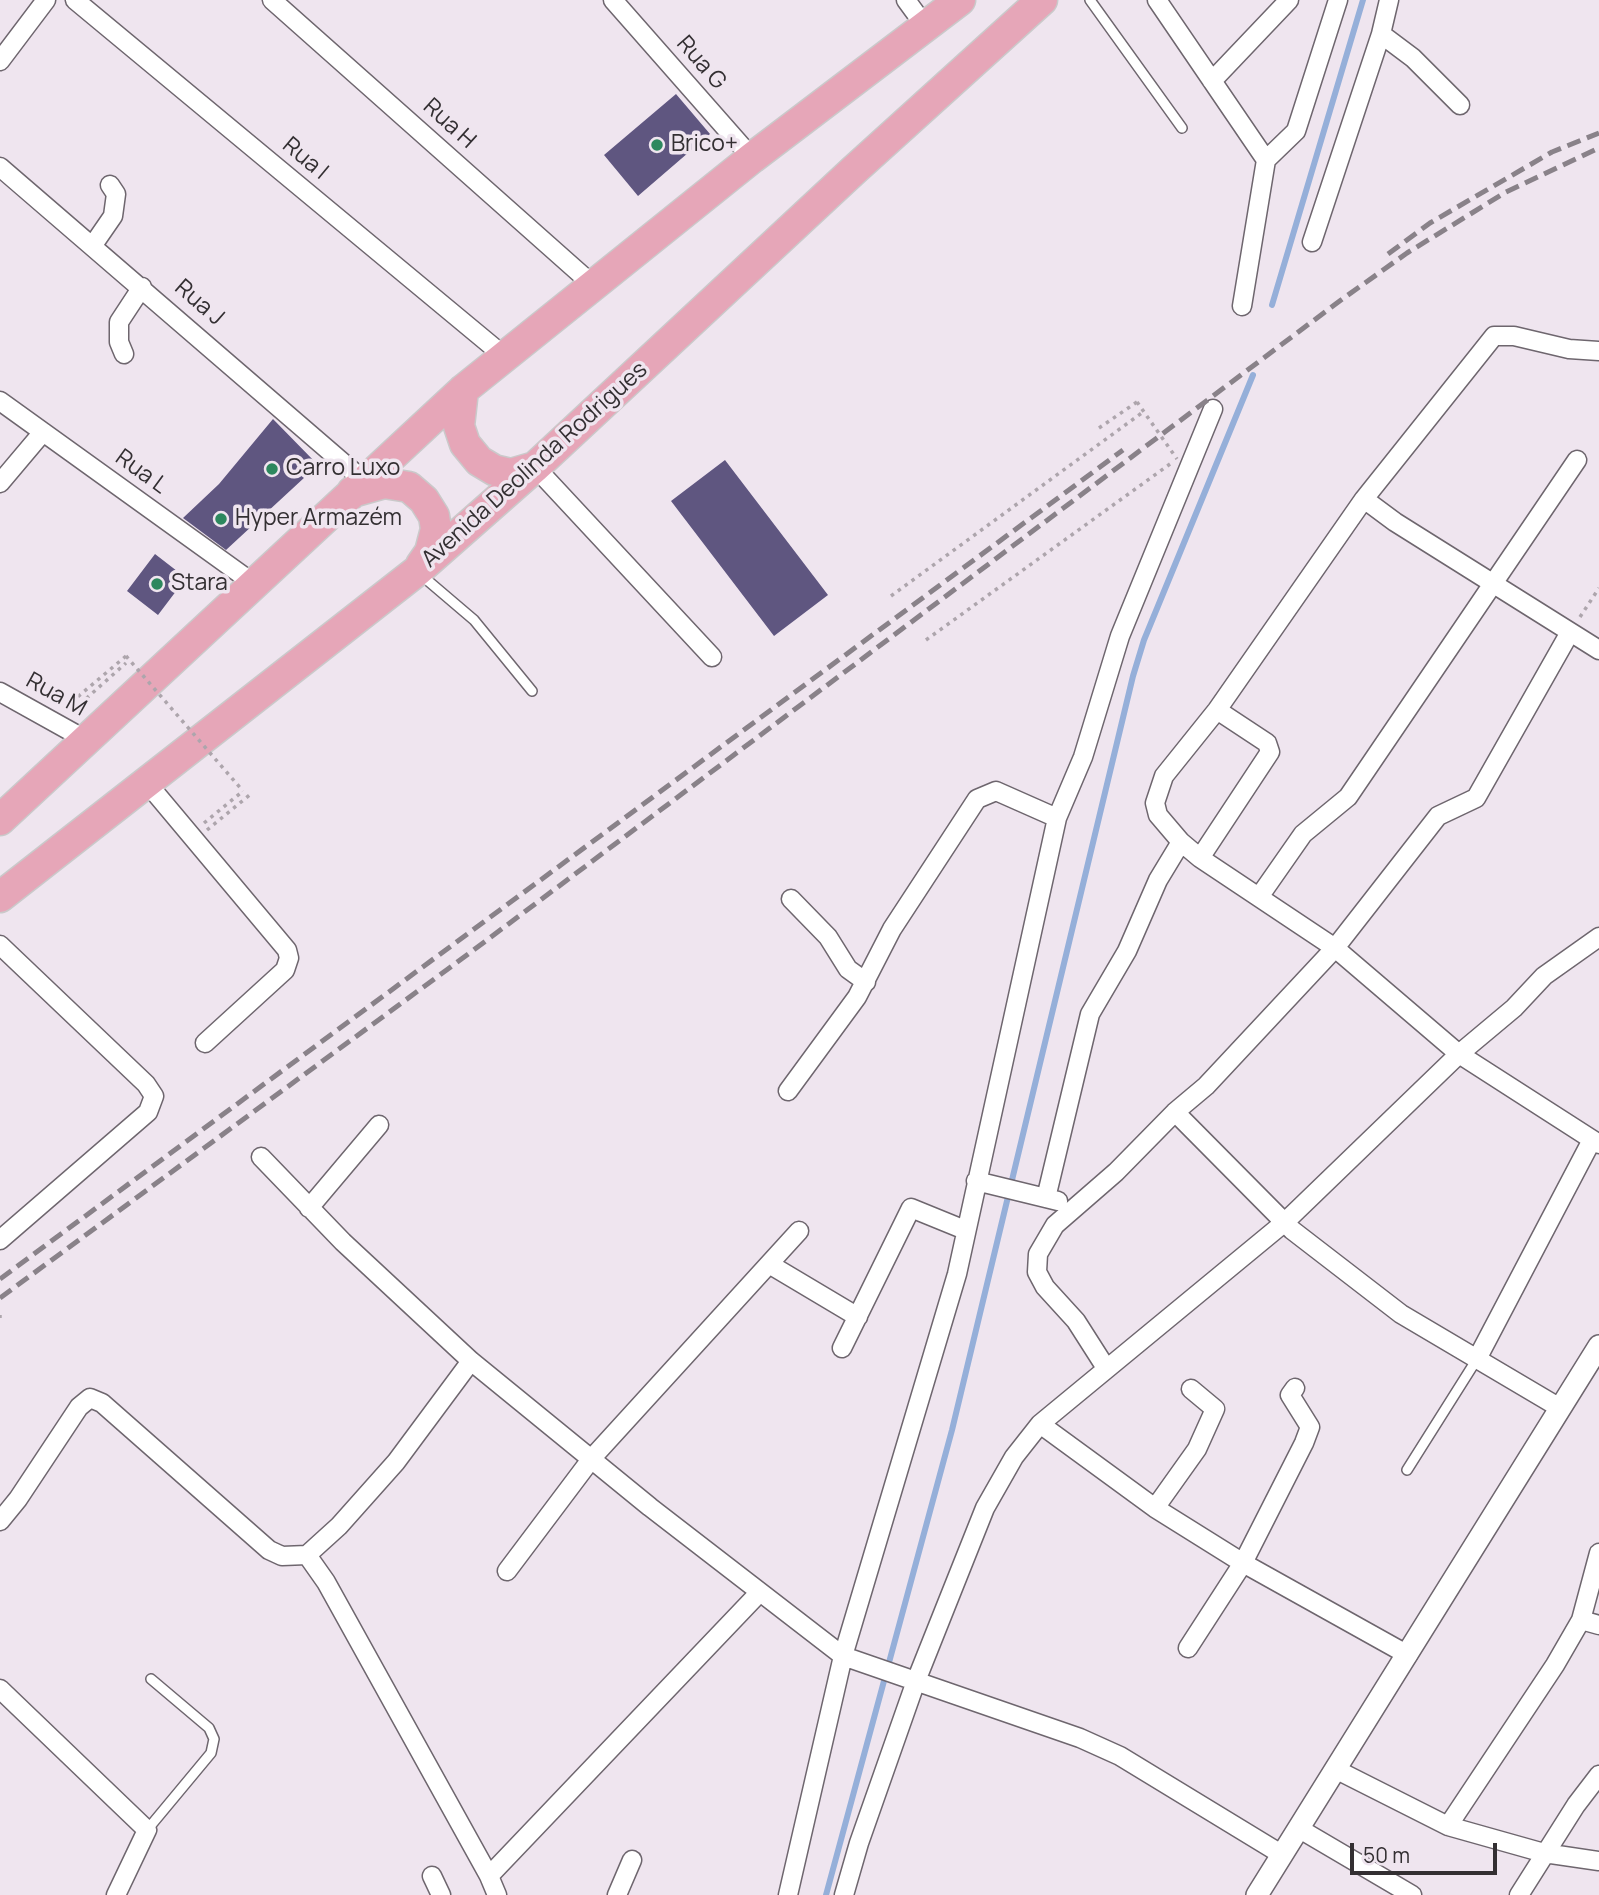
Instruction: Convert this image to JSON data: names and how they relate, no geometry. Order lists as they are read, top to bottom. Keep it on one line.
{"streets":{"highway":["Avenida Deolinda Rodrigues"],"street":["Rua G","Rua H","Rua I","Rua J","Rua L","Rua M"]},"places":["Brico+","Carro Luxo","Hyper Armazém","Stara"],"scale_bar":"50 m"}
